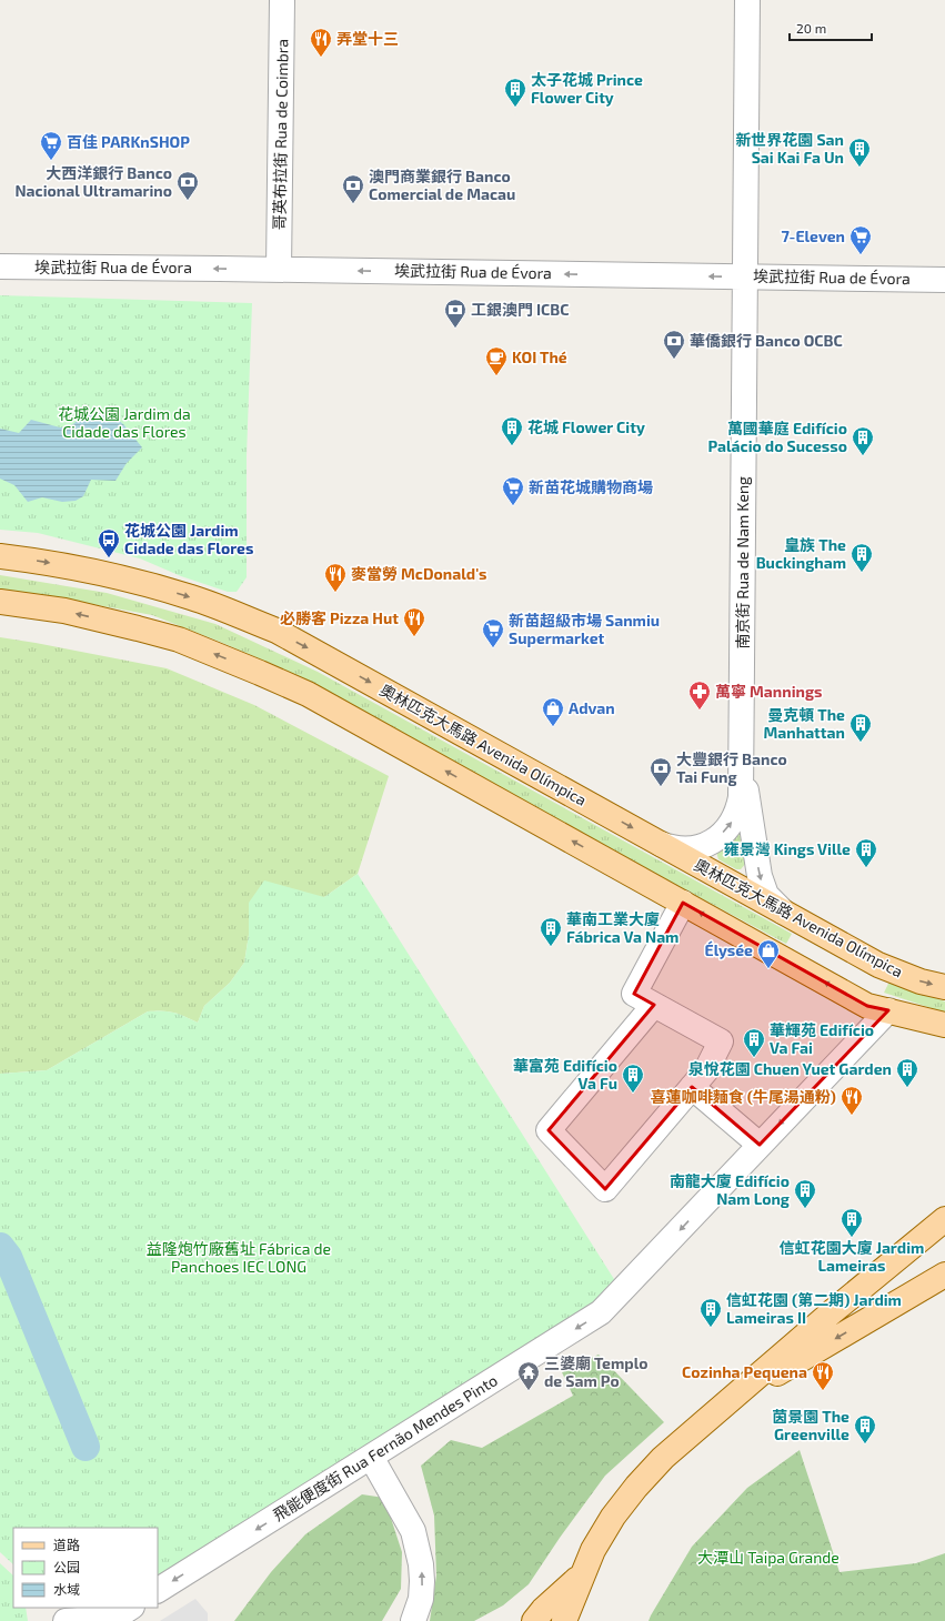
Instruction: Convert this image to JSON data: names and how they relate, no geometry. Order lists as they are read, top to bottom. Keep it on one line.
{"streets":{"main road":["奧林匹克大馬路 Avenida Olímpica"],"street":["哥英布拉街 Rua de Coimbra","埃武拉街 Rua de Évora","南京街 Rua de Nam Keng","飛能便度街 Rua Fernão Mendes Pinto"]},"crossings":[["哥英布拉街 Rua de Coimbra","埃武拉街 Rua de Évora"],["埃武拉街 Rua de Évora","南京街 Rua de Nam Keng"],["南京街 Rua de Nam Keng","奧林匹克大馬路 Avenida Olímpica"]],"one_way":["埃武拉街 Rua de Évora","飛能便度街 Rua Fernão Mendes Pinto"],"parks":["花城公園 Jardim da Cidade das Flores","益隆炮竹廠舊址 Fábrica de Panchoes IEC LONG","大潭山 Taipa Grande"],"places":{"restaurant":["弄堂十三","麥當勞 McDonald's","必勝客 Pizza Hut","喜蓮咖啡麵食 (牛尾湯通粉)","Cozinha Pequena"],"building":["太子花城 Prince Flower City","新世界花園 San Sai Kai Fa Un","花城 Flower City","萬國華庭 Edifício Palácio do Sucesso","皇族 The Buckingham","曼克頓 The Manhattan","雍景灣 Kings Ville","華南工業大廈 Fábrica Va Nam","華輝苑 Edifício Va Fai","泉悅花園 Chuen Yuet Garden","華富苑 Edifício Va Fu","南龍大廈 Edifício Nam Long","信虹花園大廈 Jardim Lameiras","信虹花園 (第二期) Jardim Lameiras II","茵景園 The Greenville"],"supermarket":["百佳 PARKnSHOP","7-Eleven","新苗花城購物商場","新苗超級市場 Sanmiu Supermarket"],"bank":["大西洋銀行 Banco Nacional Ultramarino","澳門商業銀行 Banco Comercial de Macau","工銀澳門 ICBC","華僑銀行 Banco OCBC","大豐銀行 Banco Tai Fung"],"cafe":["KOI Thé"],"bus stop":["花城公園 Jardim Cidade das Flores"],"pharmacy":["萬寧 Mannings"],"shop":["Advan","Élysée"],"temple":["三婆廟 Templo de Sam Po"]},"legend":["道路","公园","水域"],"scale_bar":"20 m"}
